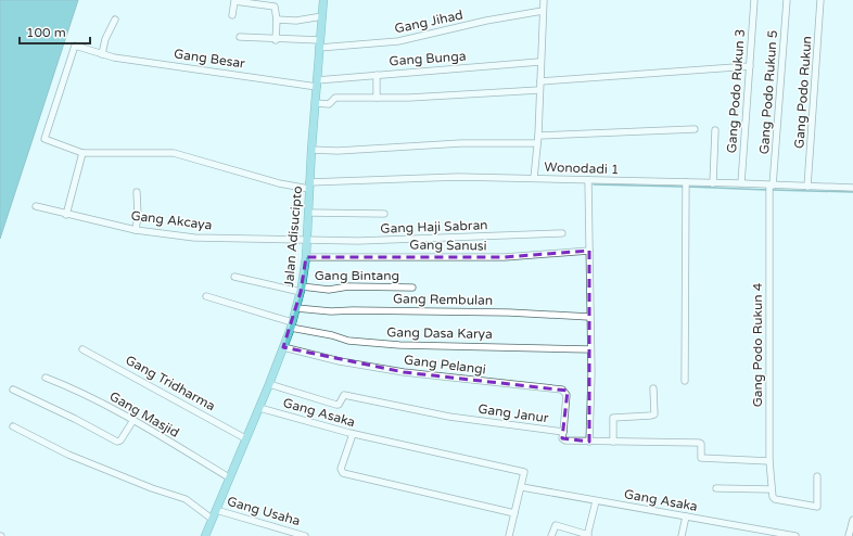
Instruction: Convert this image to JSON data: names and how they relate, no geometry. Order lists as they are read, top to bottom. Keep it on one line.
{"streets":{"main road":["Jalan Adisucipto"],"street":["Gang Jihad","Gang Besar","Gang Bunga","Gang Podo Rukun 3","Gang Podo Rukun 5","Gang Podo Rukun","Wonodadi 1","Gang Akcaya","Gang Haji Sabran","Gang Sanusi","Gang Bintang","Gang Rembulan","Gang Dasa Karya","Gang Podo Rukun 4","Gang Pelangi","Gang Tridharma","Gang Asaka","Gang Janur","Gang Masjid","Gang Usaha"]},"crossings":[["Gang Jihad","Jalan Adisucipto"],["Gang Besar","Gang Bunga"],["Gang Besar","Wonodadi 1"],["Gang Besar","Jalan Adisucipto"],["Gang Bunga","Jalan Adisucipto"],["Gang Podo Rukun 3","Wonodadi 1"],["Gang Podo Rukun 5","Wonodadi 1"],["Gang Podo Rukun 5","Gang Podo Rukun 4"],["Gang Podo Rukun","Wonodadi 1"],["Wonodadi 1","Jalan Adisucipto"],["Wonodadi 1","Gang Podo Rukun 4"],["Gang Akcaya","Gang Haji Sabran"],["Gang Akcaya","Jalan Adisucipto"],["Gang Haji Sabran","Jalan Adisucipto"],["Jalan Adisucipto","Gang Sanusi"],["Jalan Adisucipto","Gang Bintang"],["Jalan Adisucipto","Gang Rembulan"],["Jalan Adisucipto","Gang Dasa Karya"],["Jalan Adisucipto","Gang Pelangi"],["Jalan Adisucipto","Gang Tridharma"],["Jalan Adisucipto","Gang Asaka"],["Jalan Adisucipto","Gang Janur"],["Jalan Adisucipto","Gang Masjid"],["Jalan Adisucipto","Gang Usaha"],["Gang Podo Rukun 4","Gang Janur"],["Gang Pelangi","Gang Janur"]],"scale_bar":"100 m"}
